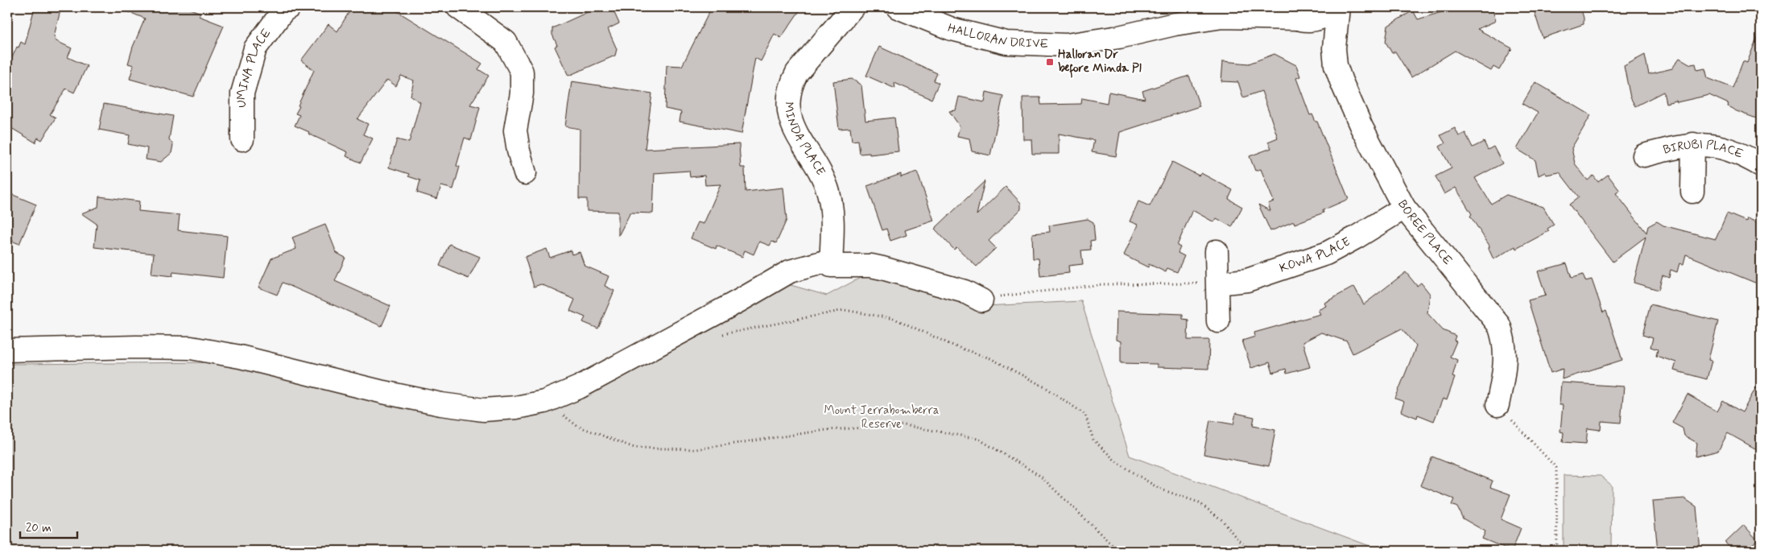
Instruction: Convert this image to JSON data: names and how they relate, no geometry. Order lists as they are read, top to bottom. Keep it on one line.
{"streets":{"street":["HALLORAN DRIVE","UMINA PLACE","MINDA PLACE","BIRUBI PLACE","BOREE PLACE","KOWA PLACE"]},"crossings":[["HALLORAN DRIVE","BOREE PLACE"],["BOREE PLACE","KOWA PLACE"]],"parks":["Mount Jerrabomberra Reserve"],"places":{"transit":["Halloran Dr before Minda Pl"]},"scale_bar":"20 m"}
